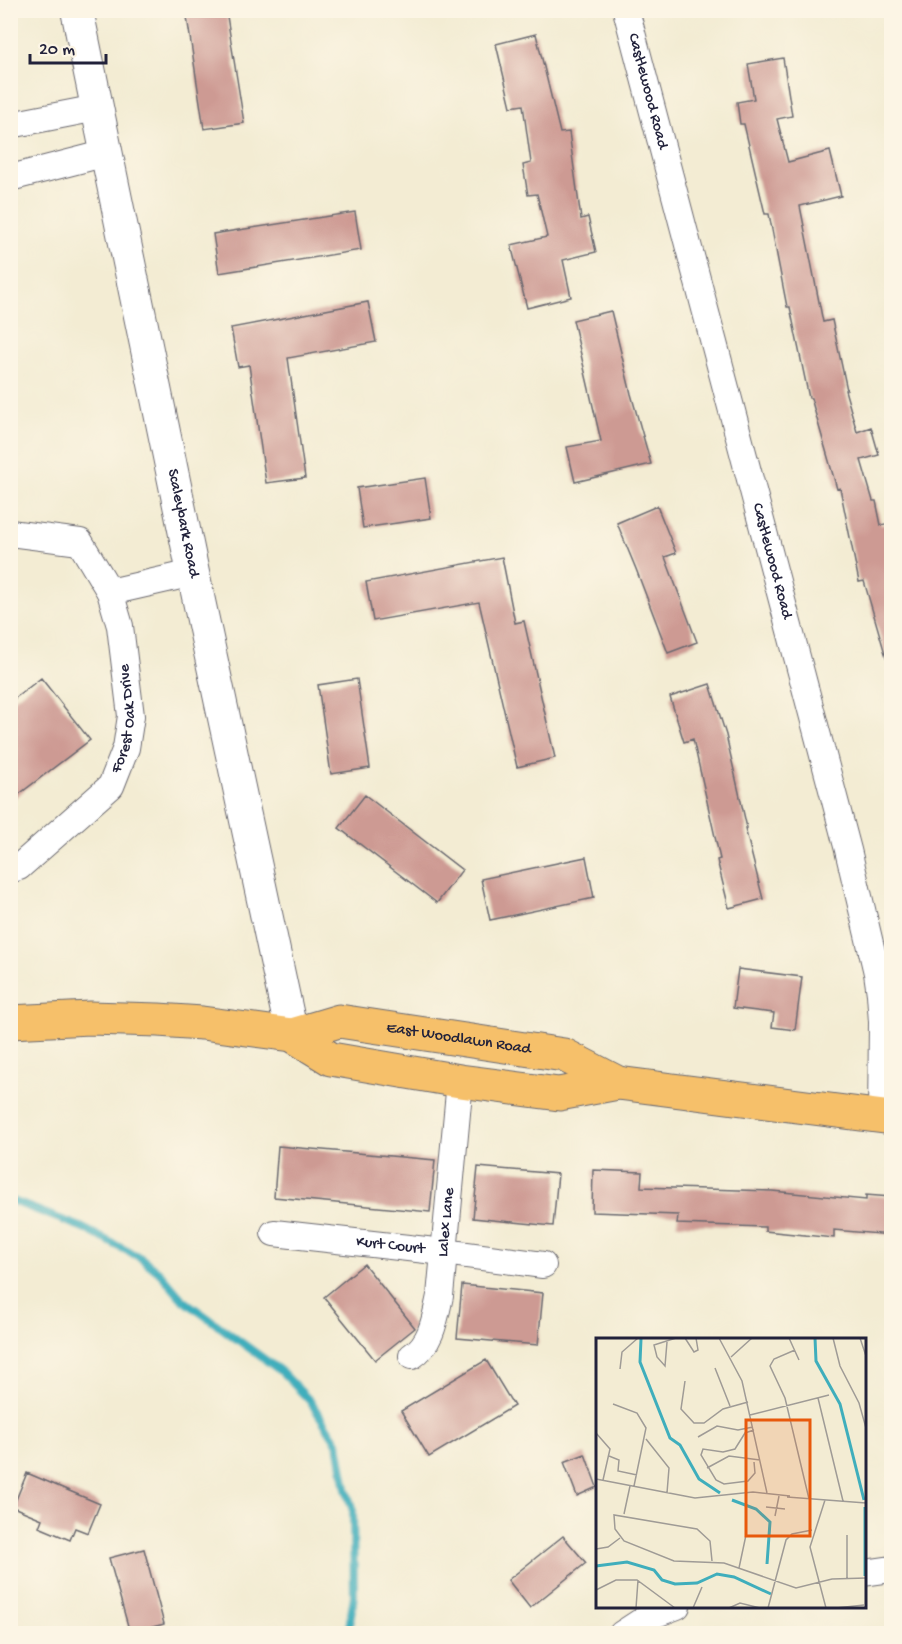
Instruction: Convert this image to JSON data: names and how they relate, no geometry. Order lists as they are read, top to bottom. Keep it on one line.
{"streets":{"main road":["East Woodlawn Road"],"street":["Castlewood Road","Scaleybark Road","Forest Oak Drive","Lalex Lane","Kurt Court"]},"crossings":[["Castlewood Road","East Woodlawn Road"],["Scaleybark Road","East Woodlawn Road"],["East Woodlawn Road","Lalex Lane"],["Lalex Lane","Kurt Court"]],"scale_bar":"20 m"}
